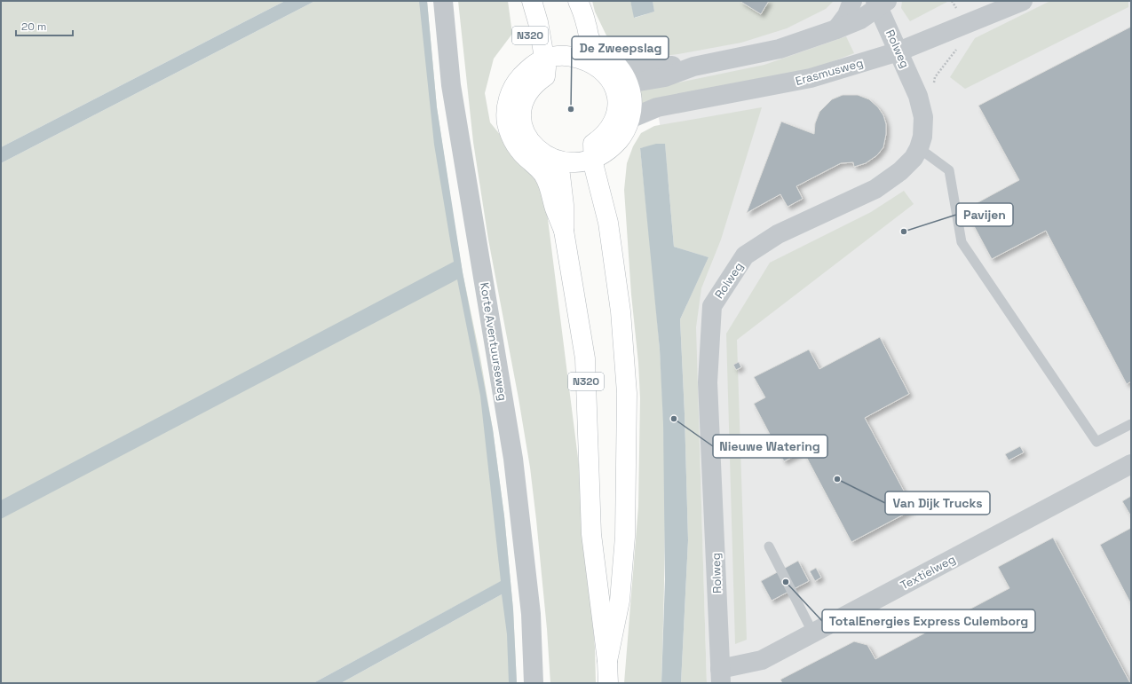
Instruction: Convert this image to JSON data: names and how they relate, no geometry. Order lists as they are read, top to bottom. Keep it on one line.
{"streets":{"main road":["N320"],"street":["Rolweg","Erasmusweg","Korte Aventuurseweg","Textielweg"]},"crossings":[["N320","Erasmusweg"],["Rolweg","Erasmusweg"],["Rolweg","Textielweg"]],"places":["De Zweepslag","Pavijen","Nieuwe Watering","Van Dijk Trucks","TotalEnergies Express Culemborg"],"scale_bar":"20 m"}
